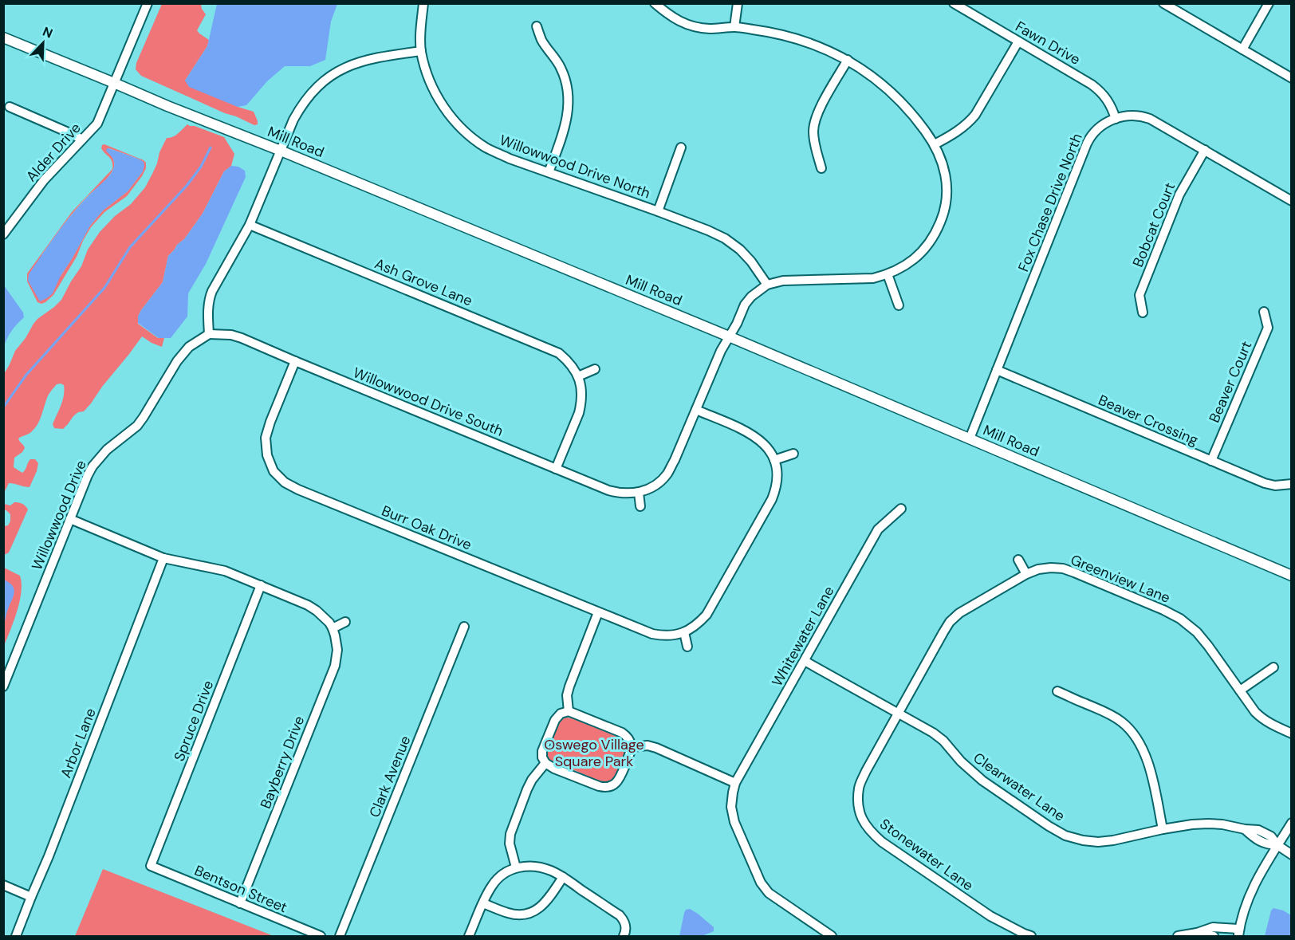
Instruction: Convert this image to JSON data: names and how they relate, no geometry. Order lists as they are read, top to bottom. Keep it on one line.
{"streets":{"street":["Fawn Drive","Mill Road","Alder Drive","Willowwood Drive North","Fox Chase Drive North","Bobcat Court","Ash Grove Lane","Beaver Court","Willowwood Drive South","Beaver Crossing","Willowwood Drive","Burr Oak Drive","Greenview Lane","Whitewater Lane","Spruce Drive","Arbor Lane","Bayberry Drive","Clark Avenue","Clearwater Lane","Stonewater Lane","Bentson Street"]},"crossings":[["Fawn Drive","Fox Chase Drive North"],["Mill Road","Alder Drive"],["Mill Road","Fox Chase Drive North"],["Fox Chase Drive North","Beaver Crossing"],["Ash Grove Lane","Willowwood Drive South"],["Beaver Court","Beaver Crossing"],["Willowwood Drive South","Willowwood Drive"],["Willowwood Drive South","Burr Oak Drive"],["Greenview Lane","Clearwater Lane"],["Greenview Lane","Stonewater Lane"],["Whitewater Lane","Clearwater Lane"],["Spruce Drive","Bentson Street"],["Bayberry Drive","Bentson Street"],["Clearwater Lane","Stonewater Lane"]],"parks":["Oswego Village Square Park"],"north":"top right"}
